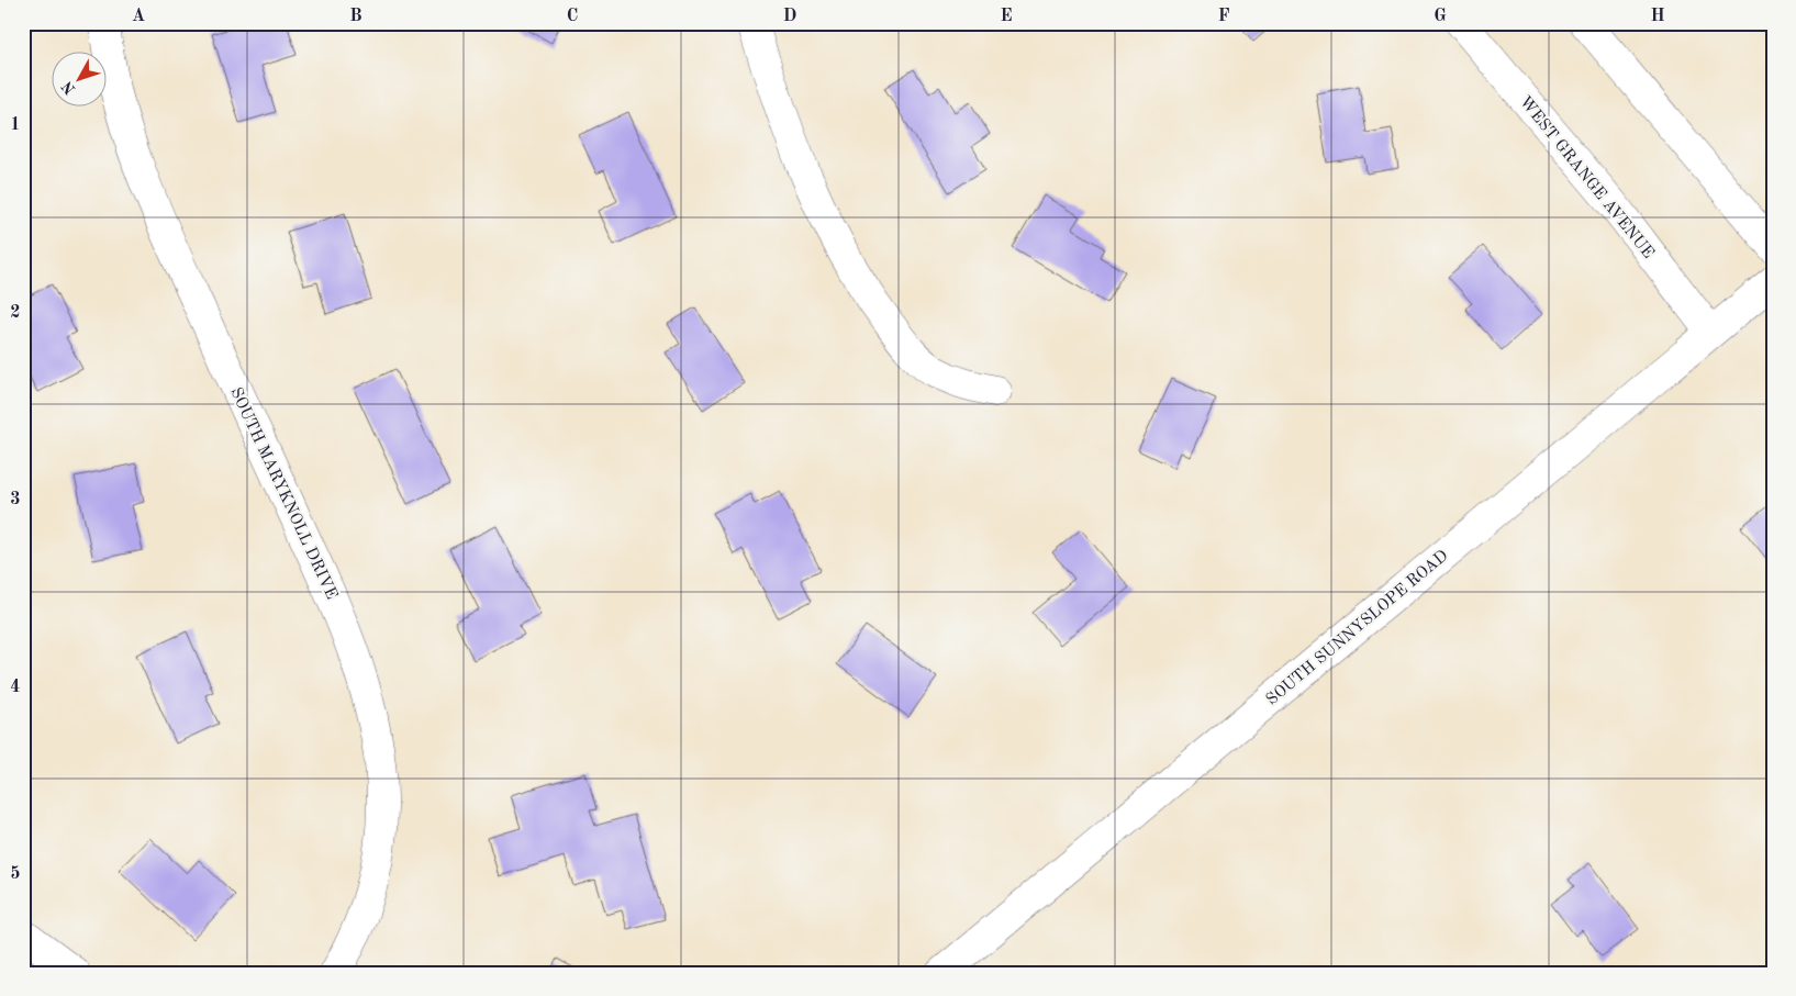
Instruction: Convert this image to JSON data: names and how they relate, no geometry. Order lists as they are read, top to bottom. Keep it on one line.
{"streets":{"street":["WEST GRANGE AVENUE","SOUTH MARYKNOLL DRIVE","SOUTH SUNNYSLOPE ROAD"]},"crossings":[["WEST GRANGE AVENUE","SOUTH SUNNYSLOPE ROAD"]],"north":"bottom left","grid":{"columns":["A","B","C","D","E","F","G","H"],"rows":["1","2","3","4","5"]}}
